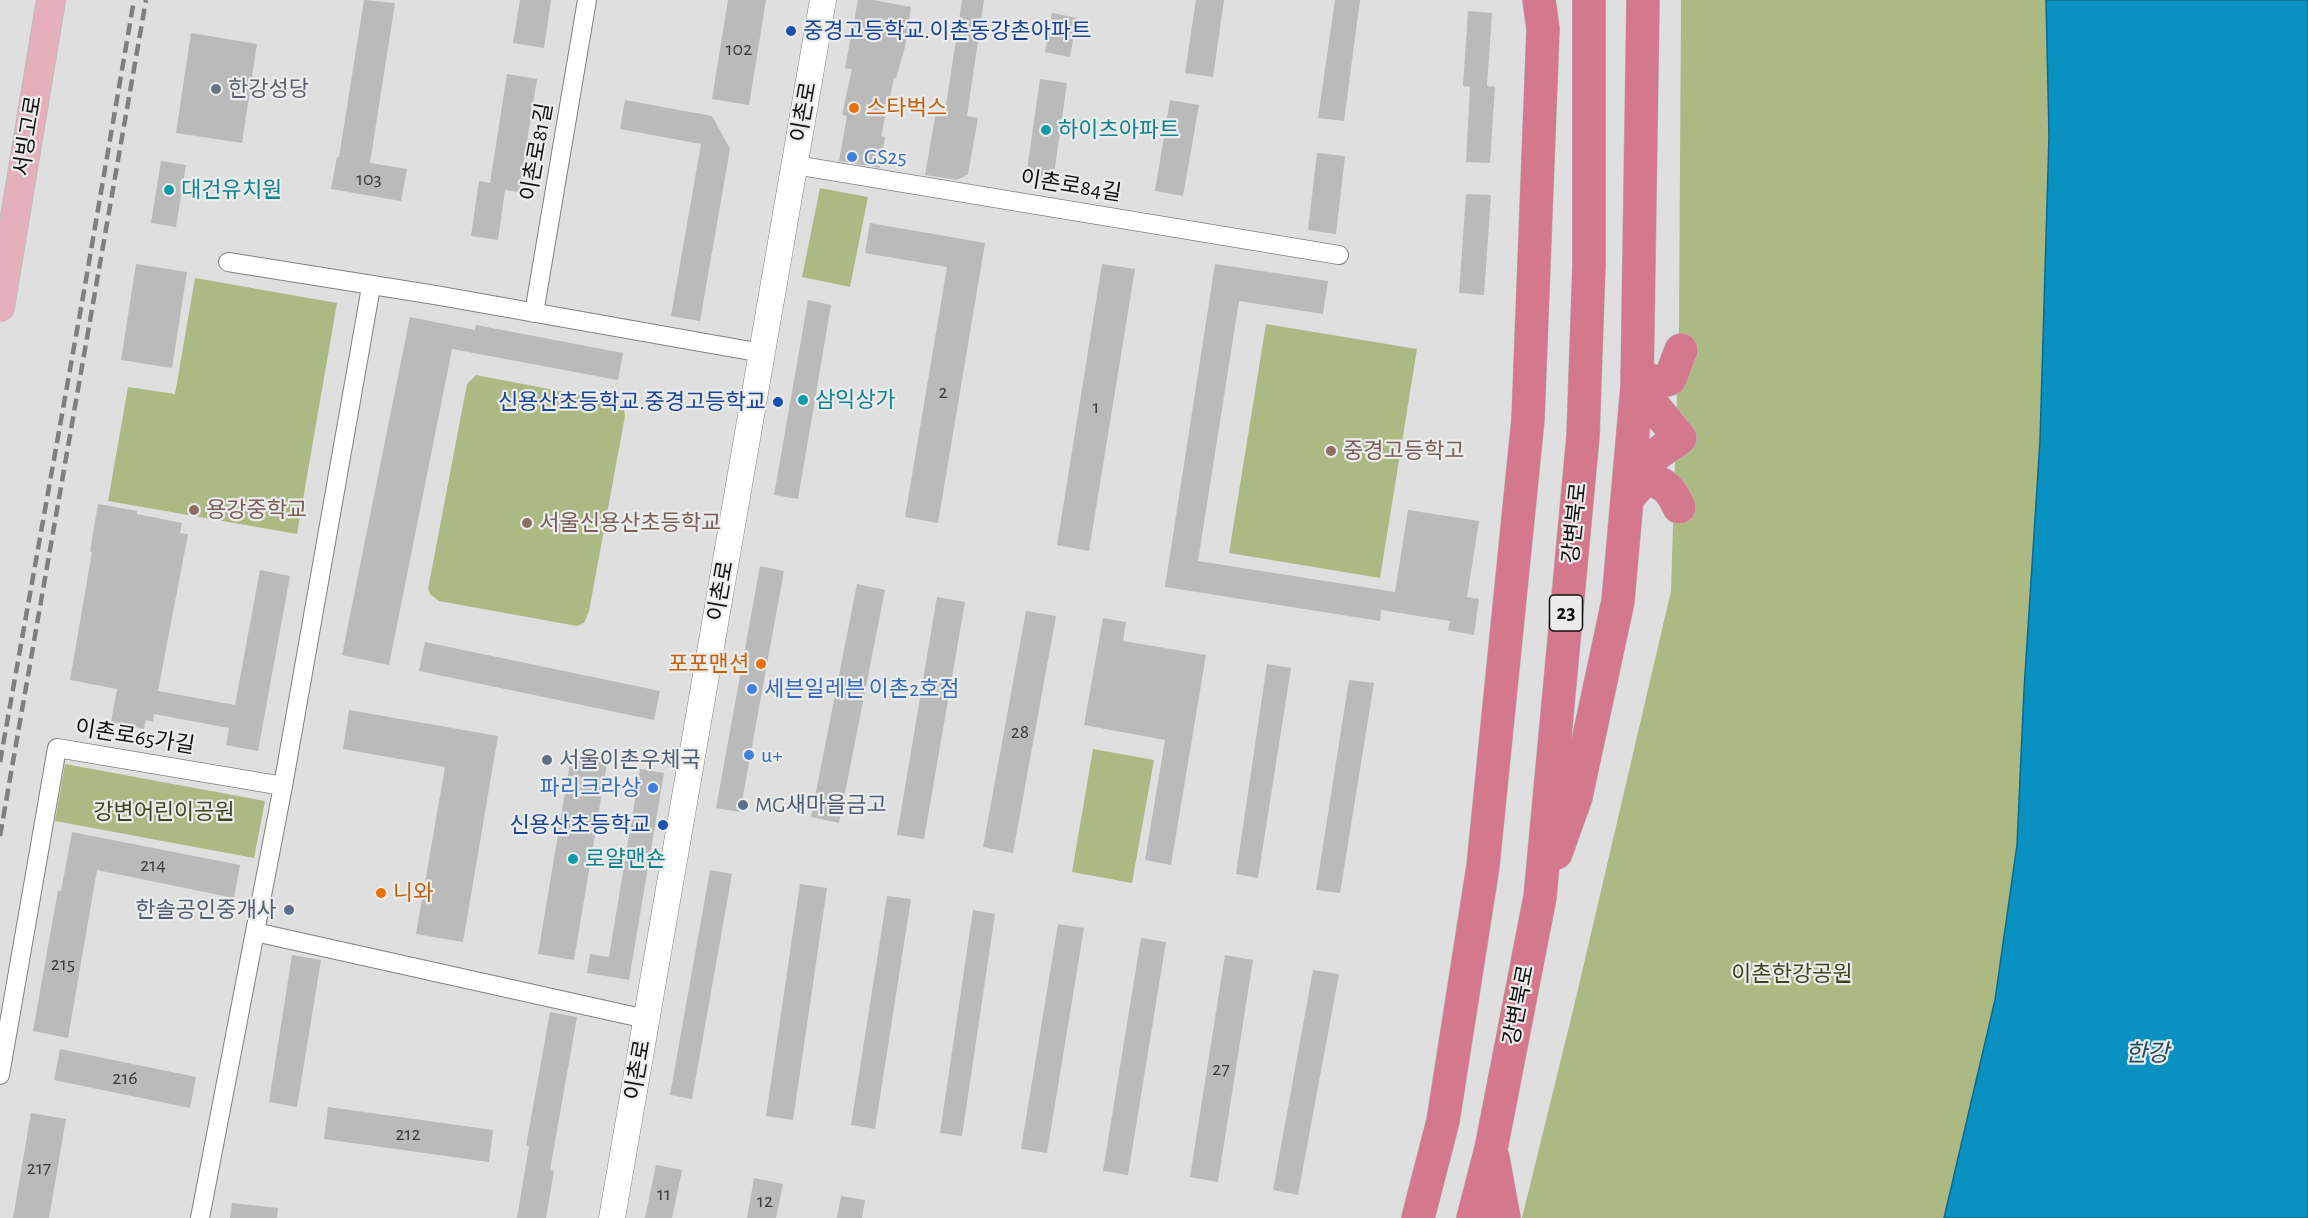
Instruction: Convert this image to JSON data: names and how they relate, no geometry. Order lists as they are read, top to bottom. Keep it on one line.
{"streets":{"highway":["강변북로","23"],"main road":["서빙고로"],"street":["이촌로","이촌로81길","이촌로84길","이촌로65가길"]},"crossings":[["이촌로","이촌로84길"]],"water":["한강"],"parks":["강변어린이공원","이촌한강공원"],"places":["중경고등학교.이촌동강촌아파트","한강성당","스타벅스","하이츠아파트","GS25","대건유치원","삼익상가","신용산초등학교.중경고등학교","중경고등학고","용강중학교","서울신용산초등학교","포포맨션","세븐일레븐 이촌2호점","u+","서울이촌우체국","파리크라상","MG새마을금고","신용산초등학교","로얄맨숀","니와","한솔공인중개사"],"house_numbers":["102","103","2","1","28","214","215","27","216","212","217","11","12"]}
